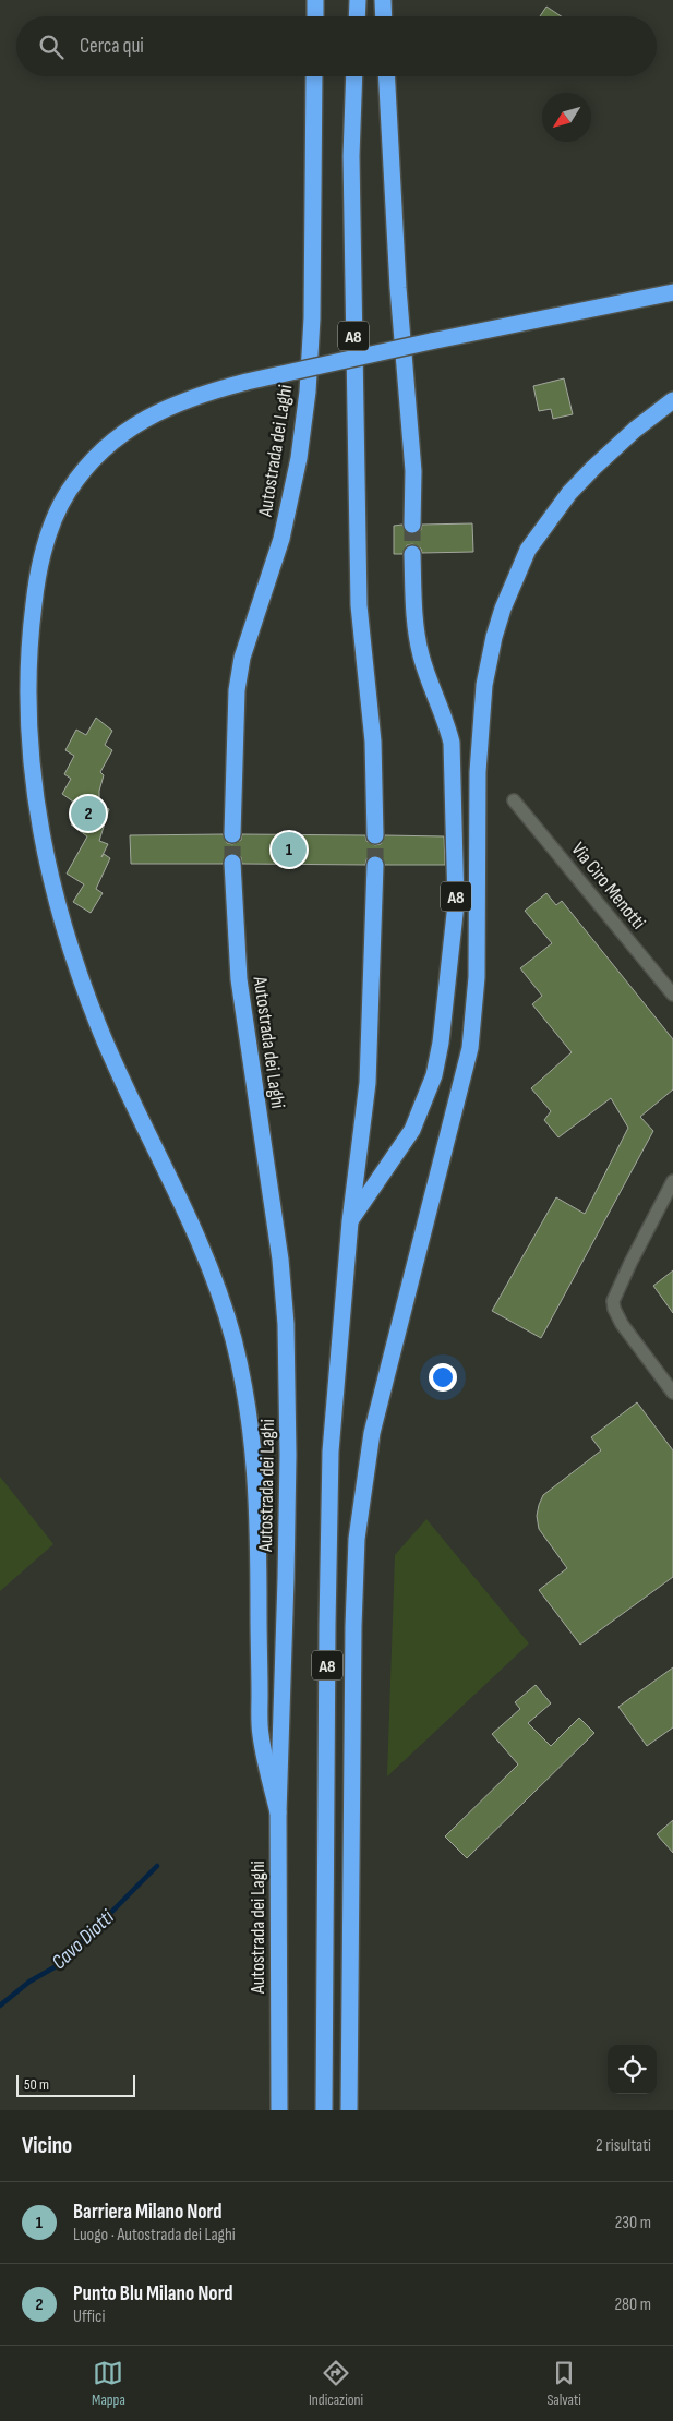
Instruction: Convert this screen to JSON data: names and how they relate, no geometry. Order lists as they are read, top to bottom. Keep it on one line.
{"streets":{"highway":["A8","Autostrada dei Laghi"],"street":["Via Ciro Menotti"]},"water":["Cavo Diotti"],"scale_bar":"50 m","north":"bottom left","page":{"search":"Cerca qui","pins":["2","1"],"scale":"50 m","heading":["Vicino","2 risultati"],"list":[{"mark":"1","name":"Barriera Milano Nord","note":"Luogo · Autostrada dei Laghi","value":"230 m"},{"mark":"2","name":"Punto Blu Milano Nord","note":"Uffici","value":"280 m"}],"nav":["Mappa","Indicazioni","Salvati"]}}
